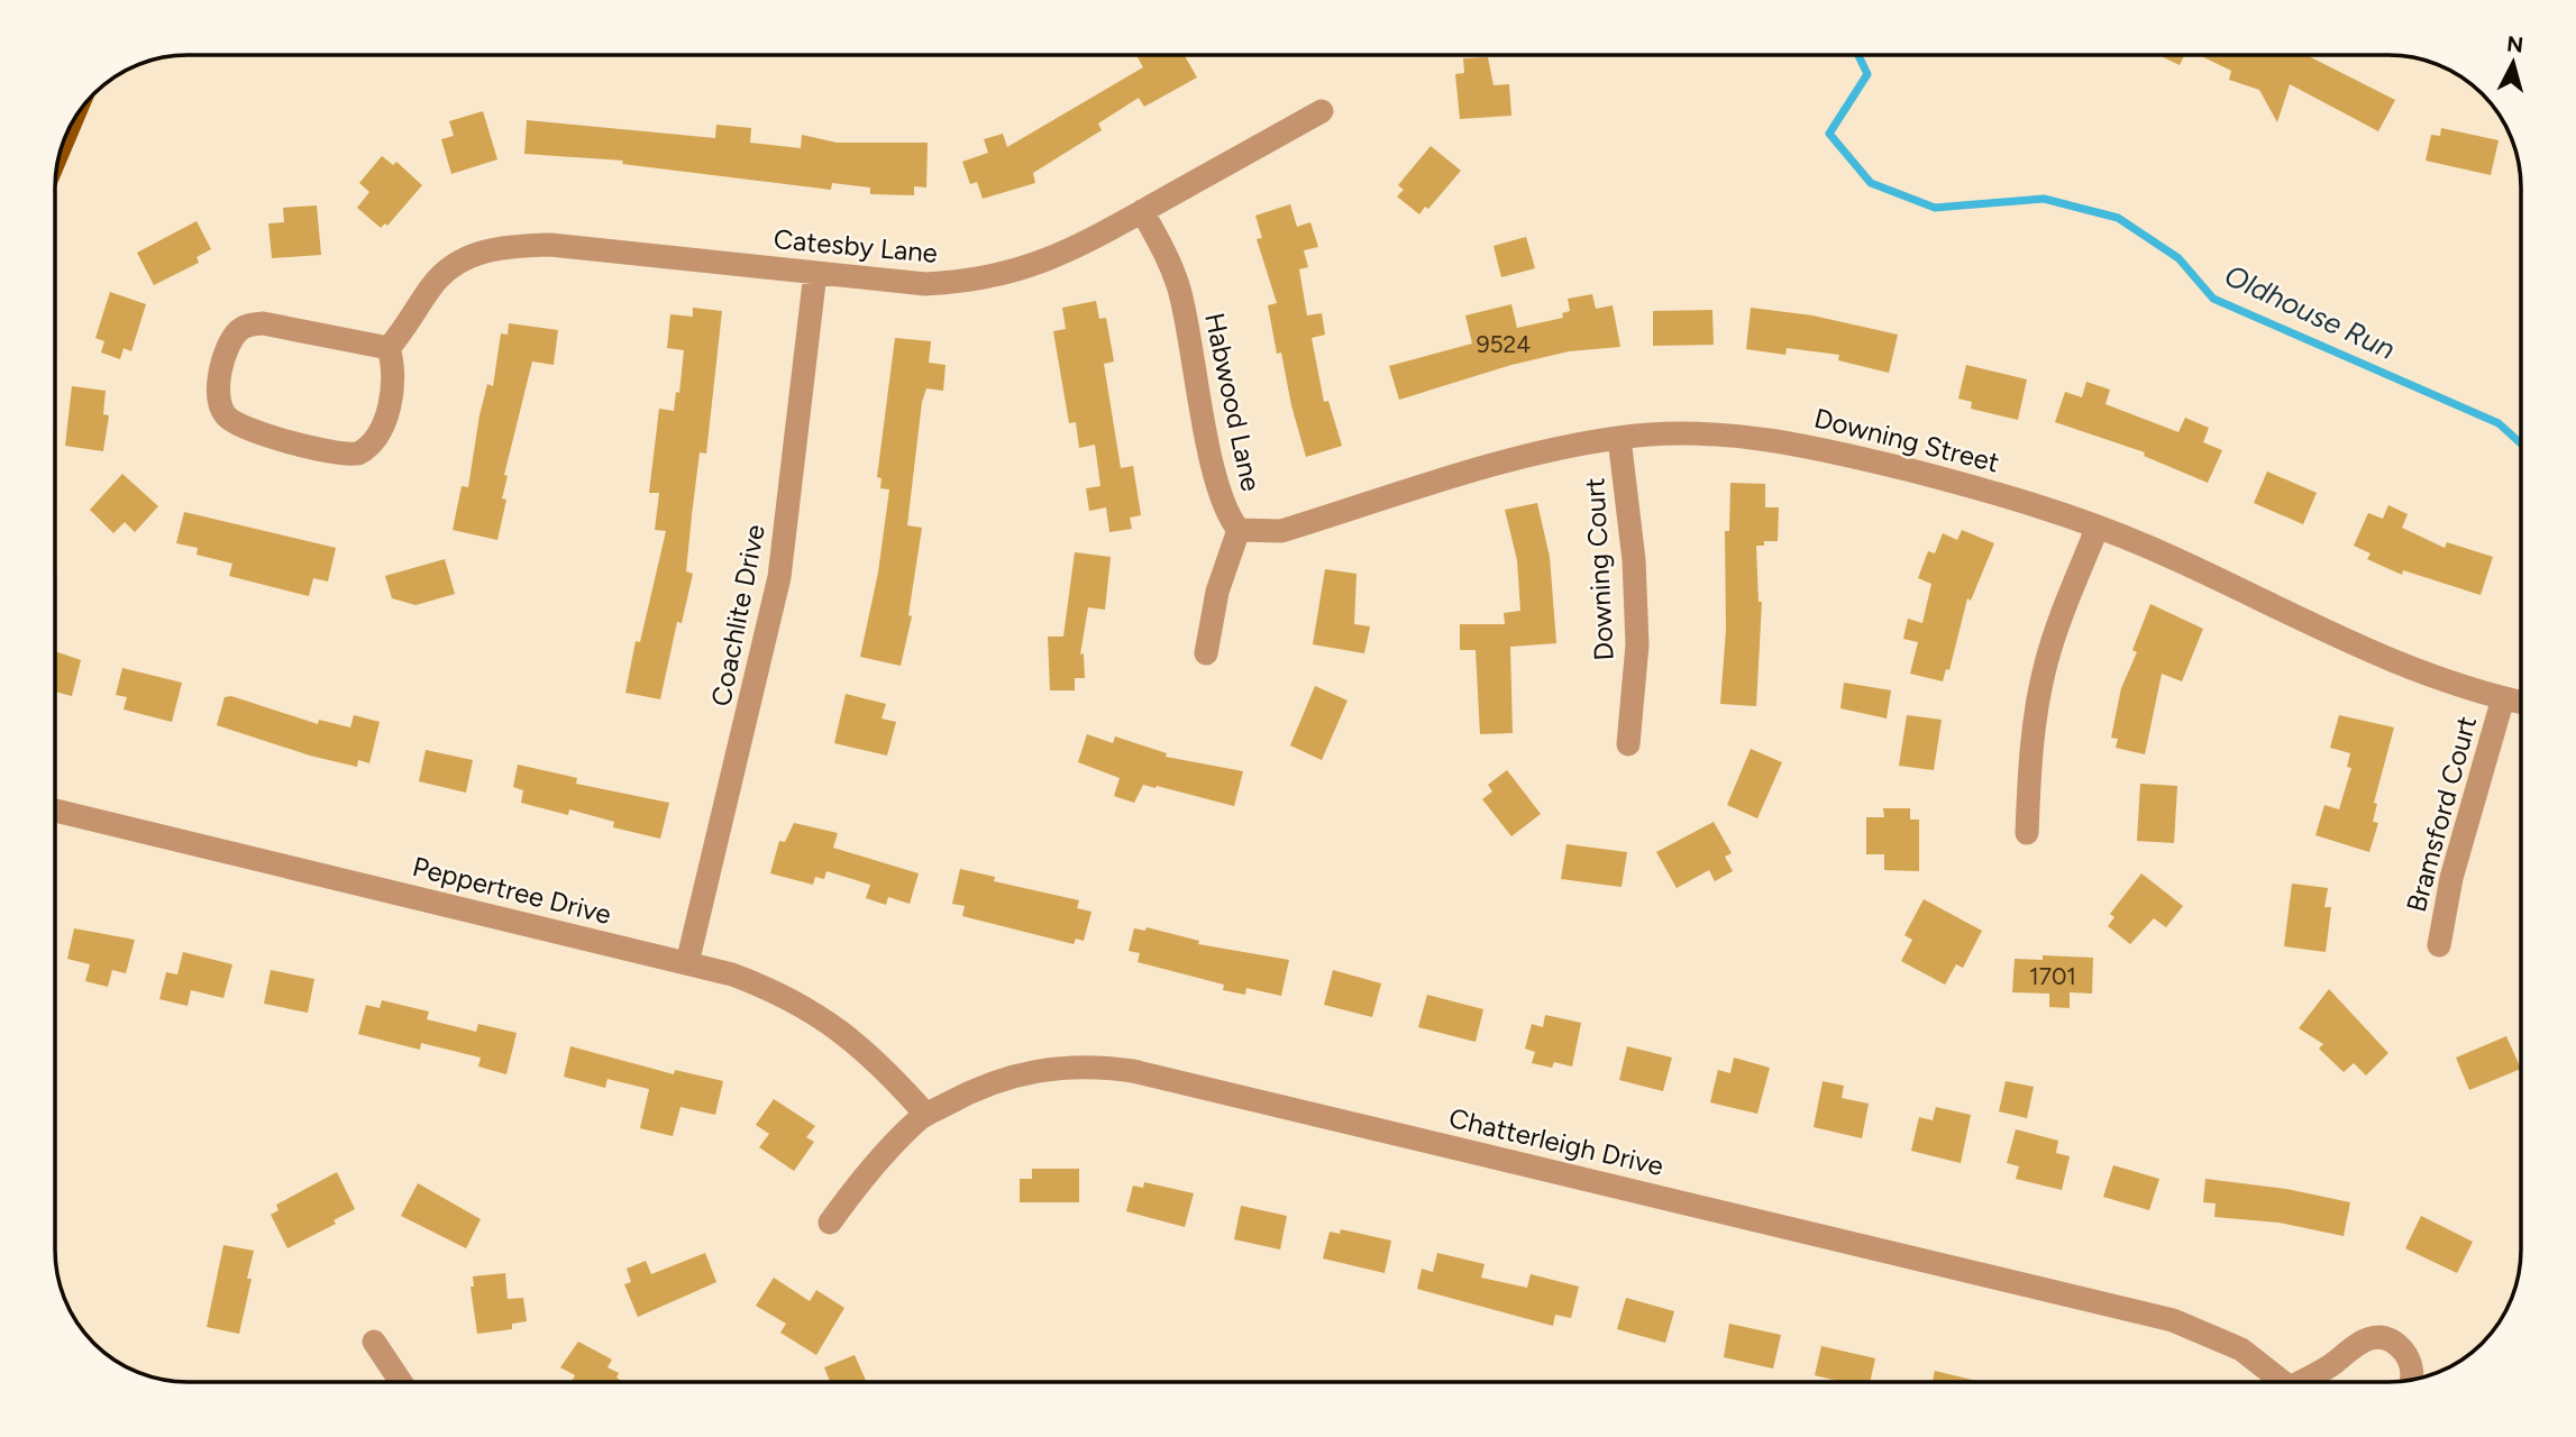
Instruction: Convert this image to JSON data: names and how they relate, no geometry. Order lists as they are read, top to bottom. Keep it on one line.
{"streets":{"street":["Catesby Lane","Habwood Lane","Downing Street","Downing Court","Coachlite Drive","Bramsford Court","Peppertree Drive","Chatterleigh Drive"]},"crossings":[["Catesby Lane","Habwood Lane"],["Catesby Lane","Coachlite Drive"],["Habwood Lane","Downing Street"],["Downing Street","Downing Court"],["Downing Street","Bramsford Court"],["Coachlite Drive","Peppertree Drive"],["Peppertree Drive","Chatterleigh Drive"]],"water":["Oldhouse Run"],"house_numbers":["9524","1701"],"north":"top"}
